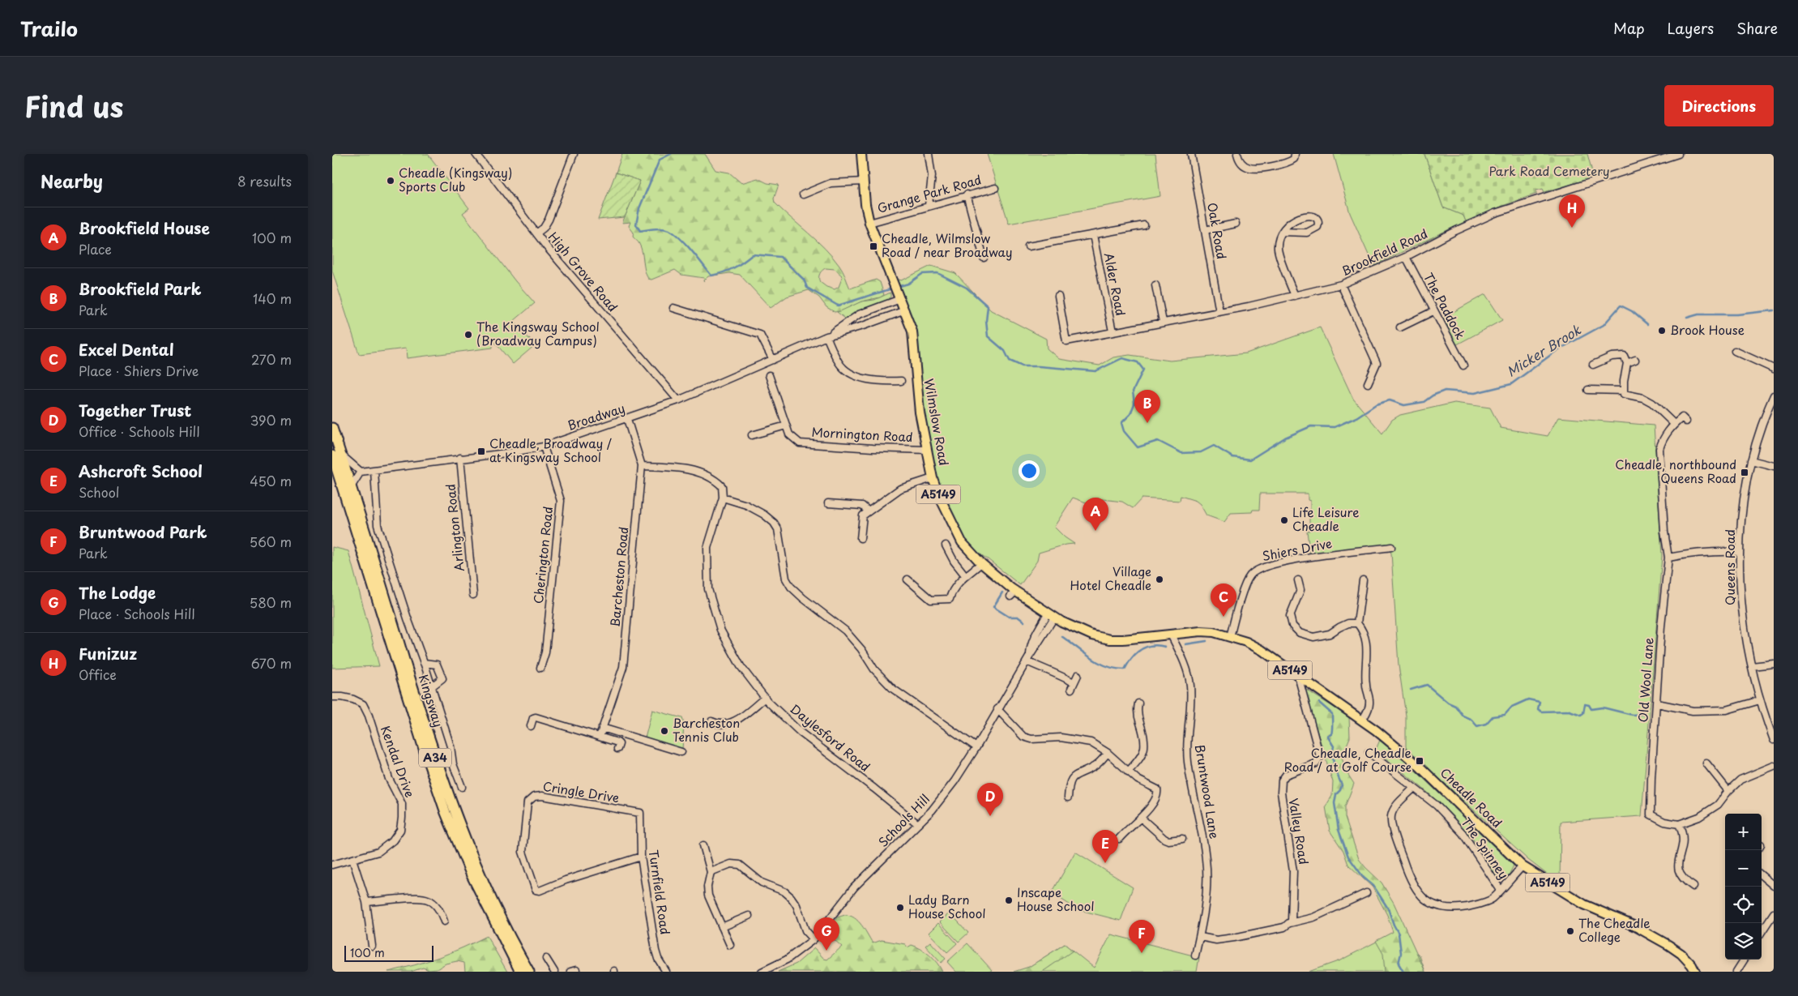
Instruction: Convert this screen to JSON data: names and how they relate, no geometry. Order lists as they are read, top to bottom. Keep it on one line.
{"streets":{"highway":["Kingsway","A34"],"main road":["Wilmslow Road","A5149","Cheadle Road"],"street":["Grange Park Road","Oak Road","Brookfield Road","High Grove Road","Alder Road","The Paddock","Broadway","Mornington Road","Arlington Road","Shiers Drive","Cherington Road","Queens Road","Barcheston Road","Old Wool Lane","Daylesford Road","Kendal Drive","Bruntwood Lane","Cringle Drive","Schools Hill","Valley Road","The Spinney","Turnfield Road"]},"crossings":[["Grange Park Road","Wilmslow Road"],["Oak Road","Brookfield Road"],["Brookfield Road","Alder Road"],["Brookfield Road","The Paddock"],["High Grove Road","Broadway"],["Broadway","Wilmslow Road"],["Broadway","Arlington Road"],["Broadway","Cherington Road"],["Broadway","Barcheston Road"],["Broadway","Kingsway"],["Wilmslow Road","Mornington Road"],["Wilmslow Road","Shiers Drive"],["Wilmslow Road","Bruntwood Lane"],["Wilmslow Road","Cheadle Road"],["Wilmslow Road","Schools Hill"],["Shiers Drive","Cheadle Road"],["Daylesford Road","Schools Hill"],["Cringle Drive","Turnfield Road"],["Cheadle Road","Valley Road"],["Cheadle Road","The Spinney"]],"water":["Micker Brook"],"parks":["Park Road Cemetery"],"places":{"other":["Cheadle (Kingsway) Sports Club","Brook House","The Kingsway School (Broadway Campus)","Life Leisure Cheadle","Village Hotel Cheadle","Barcheston Tennis Club","Inscape House School","Lady Barn House School","The Cheadle College"],"transit":["Cheadle, Wilmslow Road / near Broadway","Cheadle, Broadway / at Kingsway School","Cheadle, northbound Queens Road","Cheadle, Cheadle Road / at Golf Course"]},"scale_bar":"100 m","page":{"header":"Trailo","nav":["Map","Layers","Share"],"title":"Find us","buttons":"Directions","heading":["Nearby","8 results"],"pins":["H","B","A","C","D","E","G","F"],"list":[{"mark":"A","name":"Brookfield House","note":"Place","value":"100 m"},{"mark":"B","name":"Brookfield Park","note":"Park","value":"140 m"},{"mark":"C","name":"Excel Dental","note":"Place · Shiers Drive","value":"270 m"},{"mark":"D","name":"Together Trust","note":"Office · Schools Hill","value":"390 m"},{"mark":"E","name":"Ashcroft School","note":"School","value":"450 m"},{"mark":"F","name":"Bruntwood Park","note":"Park","value":"560 m"},{"mark":"G","name":"The Lodge","note":"Place · Schools Hill","value":"580 m"},{"mark":"H","name":"Funizuz","note":"Office","value":"670 m"}],"map_buttons":["+","−"],"scale":"100 m"}}
